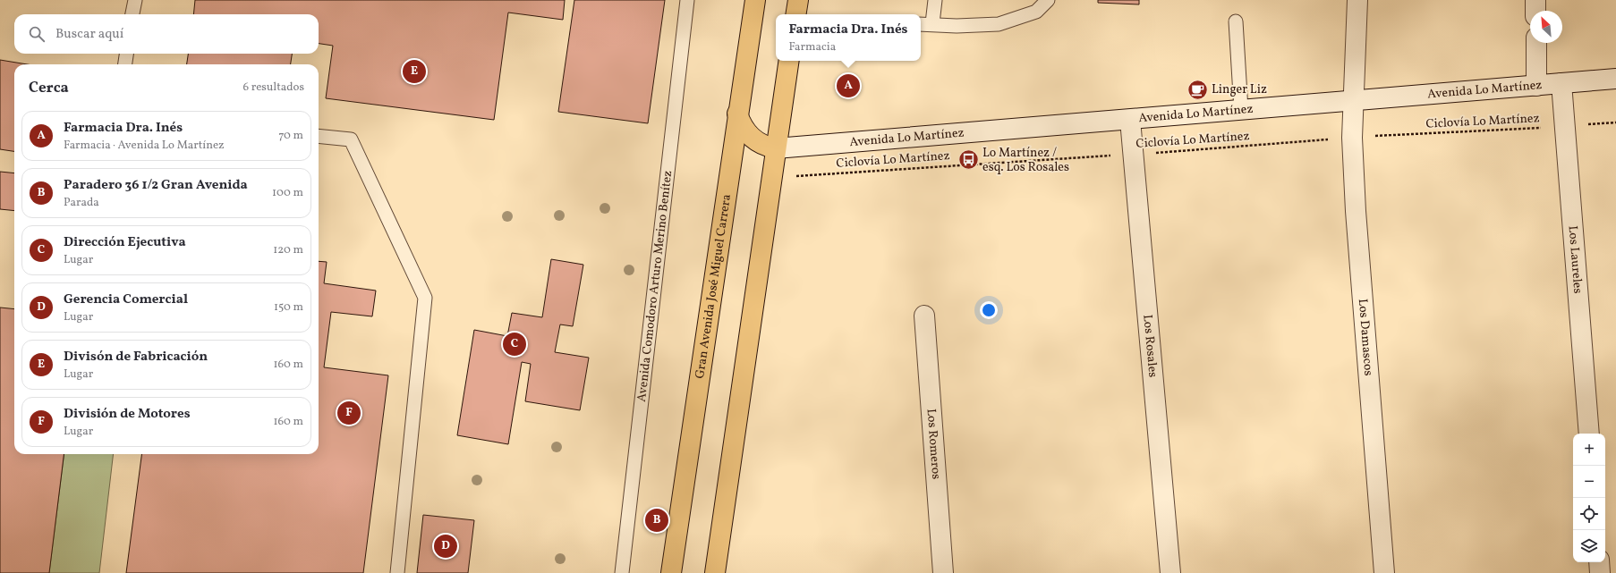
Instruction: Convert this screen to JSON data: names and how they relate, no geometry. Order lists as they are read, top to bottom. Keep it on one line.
{"streets":{"main road":["Gran Avenida José Miguel Carrera"],"street":["Avenida Lo Martínez","Los Laureles","Los Damascos","Los Rosales","Los Romeros"],"lane":["Avenida Comodoro Arturo Merino Benítez"],"path":["Ciclovía Lo Martínez"]},"crossings":[["Avenida Lo Martínez","Los Laureles"],["Avenida Lo Martínez","Los Damascos"],["Avenida Lo Martínez","Los Rosales"],["Ciclovía Lo Martínez","Los Laureles"],["Ciclovía Lo Martínez","Los Damascos"],["Ciclovía Lo Martínez","Los Rosales"]],"places":{"cafe":["Linger Liz"],"bus stop":["Lo Martínez / esq. Los Rosales"]},"north":"top left","page":{"popup":["Farmacia Dra. Inés","Farmacia"],"search":"Buscar aquí","pins":["E","A","C","F","B","D"],"heading":["Cerca","6 resultados"],"list":[{"mark":"A","name":"Farmacia Dra. Inés","note":"Farmacia · Avenida Lo Martínez","value":"70 m"},{"mark":"B","name":"Paradero 36 1/2 Gran Avenida","note":"Parada","value":"100 m"},{"mark":"C","name":"Dirección Ejecutiva","note":"Lugar","value":"120 m"},{"mark":"D","name":"Gerencia Comercial","note":"Lugar","value":"150 m"},{"mark":"E","name":"Divisón de Fabricación","note":"Lugar","value":"160 m"},{"mark":"F","name":"División de Motores","note":"Lugar","value":"160 m"}],"map_buttons":["+","−"]}}
